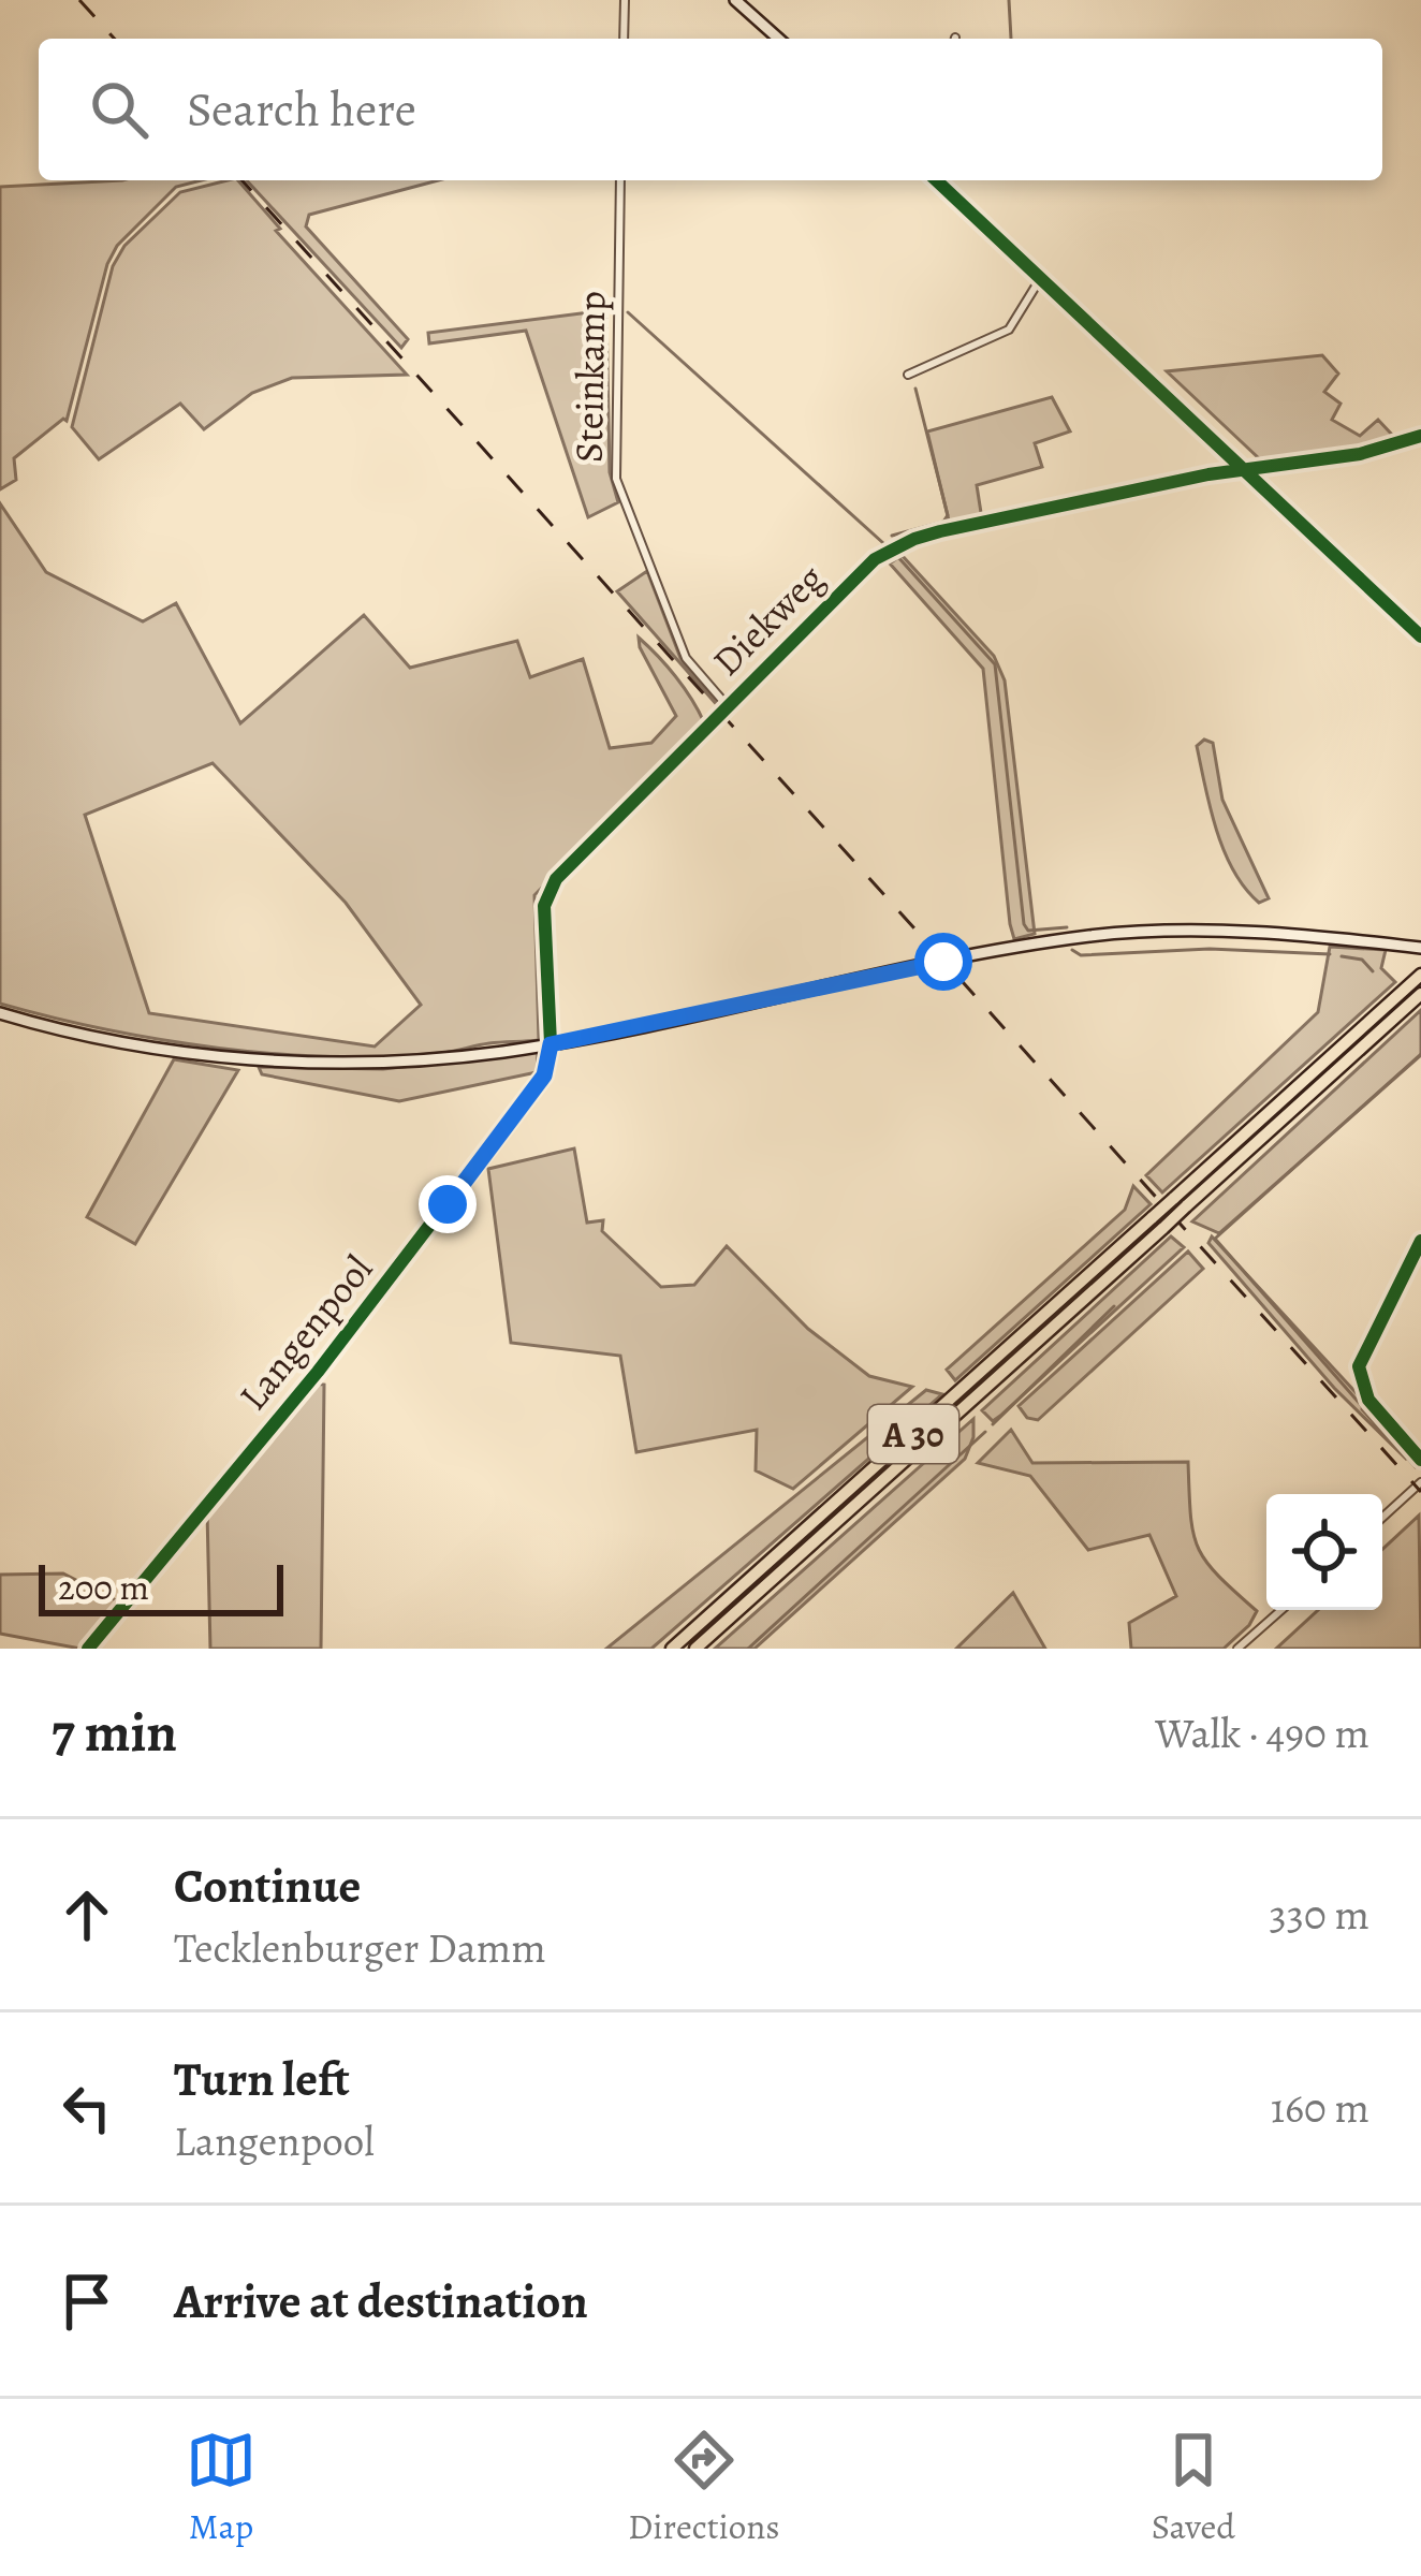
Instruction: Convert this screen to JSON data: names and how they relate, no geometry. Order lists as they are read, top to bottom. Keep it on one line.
{"streets":{"highway":["A 30"],"street":["Steinkamp","Diekweg","Langenpool"]},"crossings":[["Steinkamp","Diekweg"],["Diekweg","Langenpool"]],"scale_bar":"200 m","page":{"search":"Search here","scale":"200 m","heading":["7 min","Walk · 490 m"],"list":[["Continue","Tecklenburger Damm","330 m"],["Turn left","Langenpool","160 m"],"Arrive at destination"],"nav":["Map","Directions","Saved"]}}
